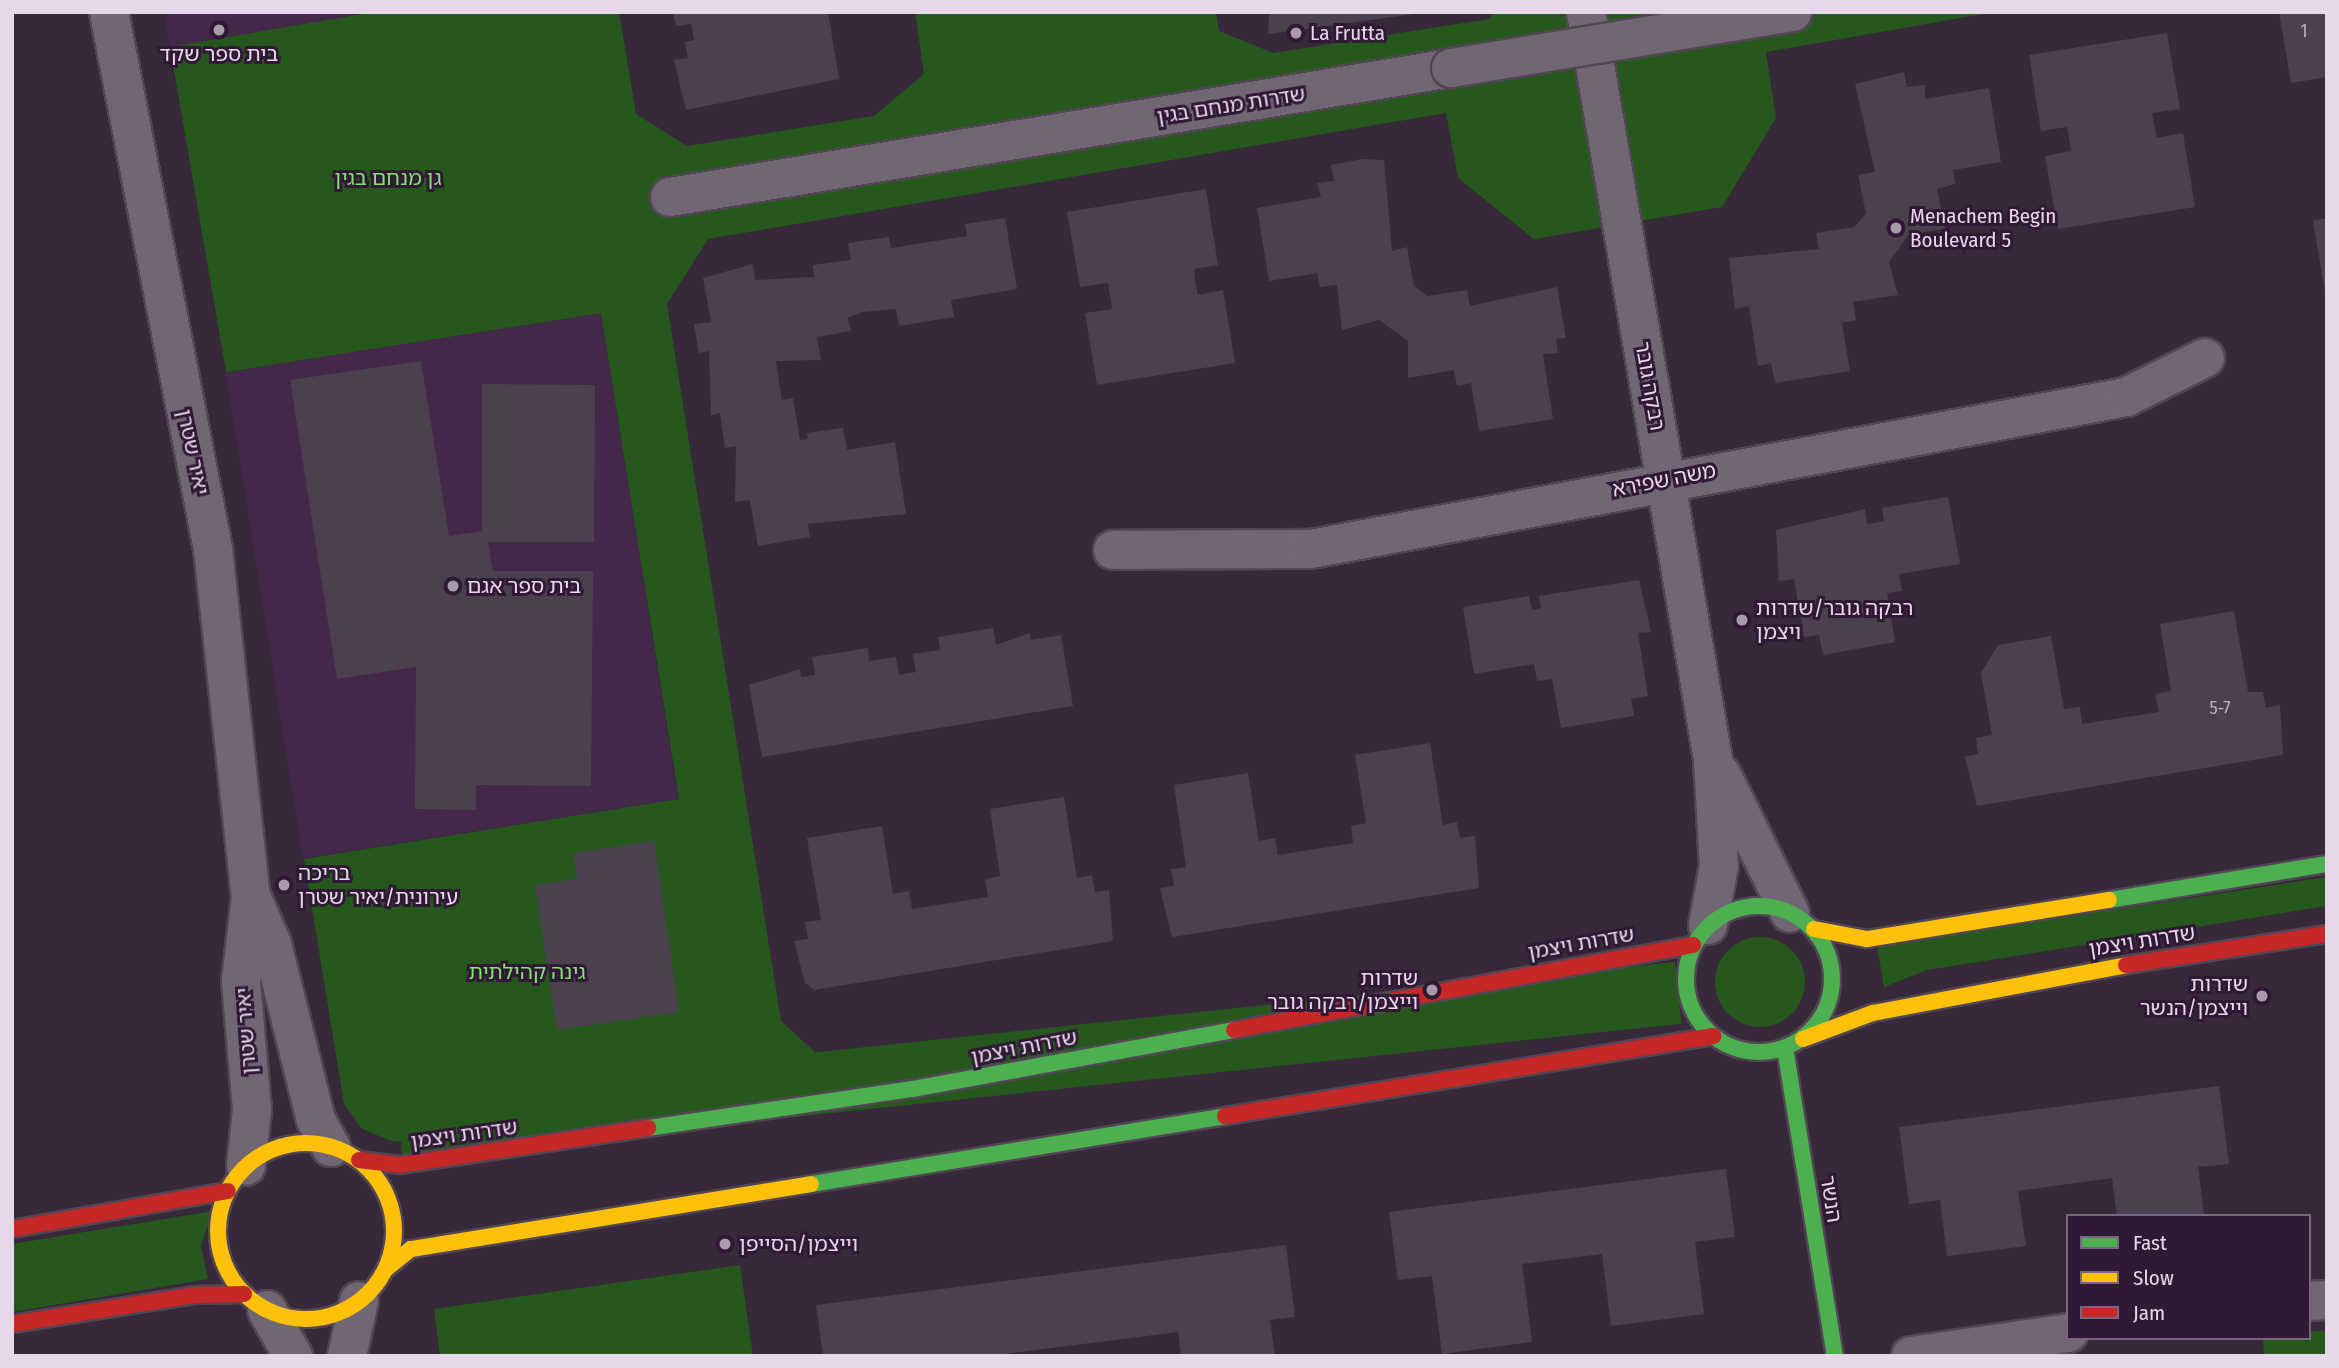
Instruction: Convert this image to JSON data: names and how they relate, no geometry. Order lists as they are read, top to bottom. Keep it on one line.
{"streets":{"street":["שדרות מנחם בגין","רבקה גובר","יאיר שטרן","משה שפירא","שדרות ויצמן","הנשר"]},"crossings":[["רבקה גובר","משה שפירא"],["רבקה גובר","שדרות ויצמן"],["רבקה גובר","הנשר"],["יאיר שטרן","שדרות ויצמן"],["שדרות ויצמן","הנשר"]],"parks":["גן מנחם בגין","גינה קהילתית"],"places":["בית ספר שקד","La Frutta","Menachem Begin Boulevard 5","בית ספר אגם","רבקה גובר/שדרות ויצמן","בריכה עירונית/יאיר שטרן","שדרות וייצמן/רבקה גובר","שדרות וייצמן/הנשר","וייצמן/הסייפן"],"house_numbers":["1","5-7"],"legend":["Fast","Slow","Jam"]}
